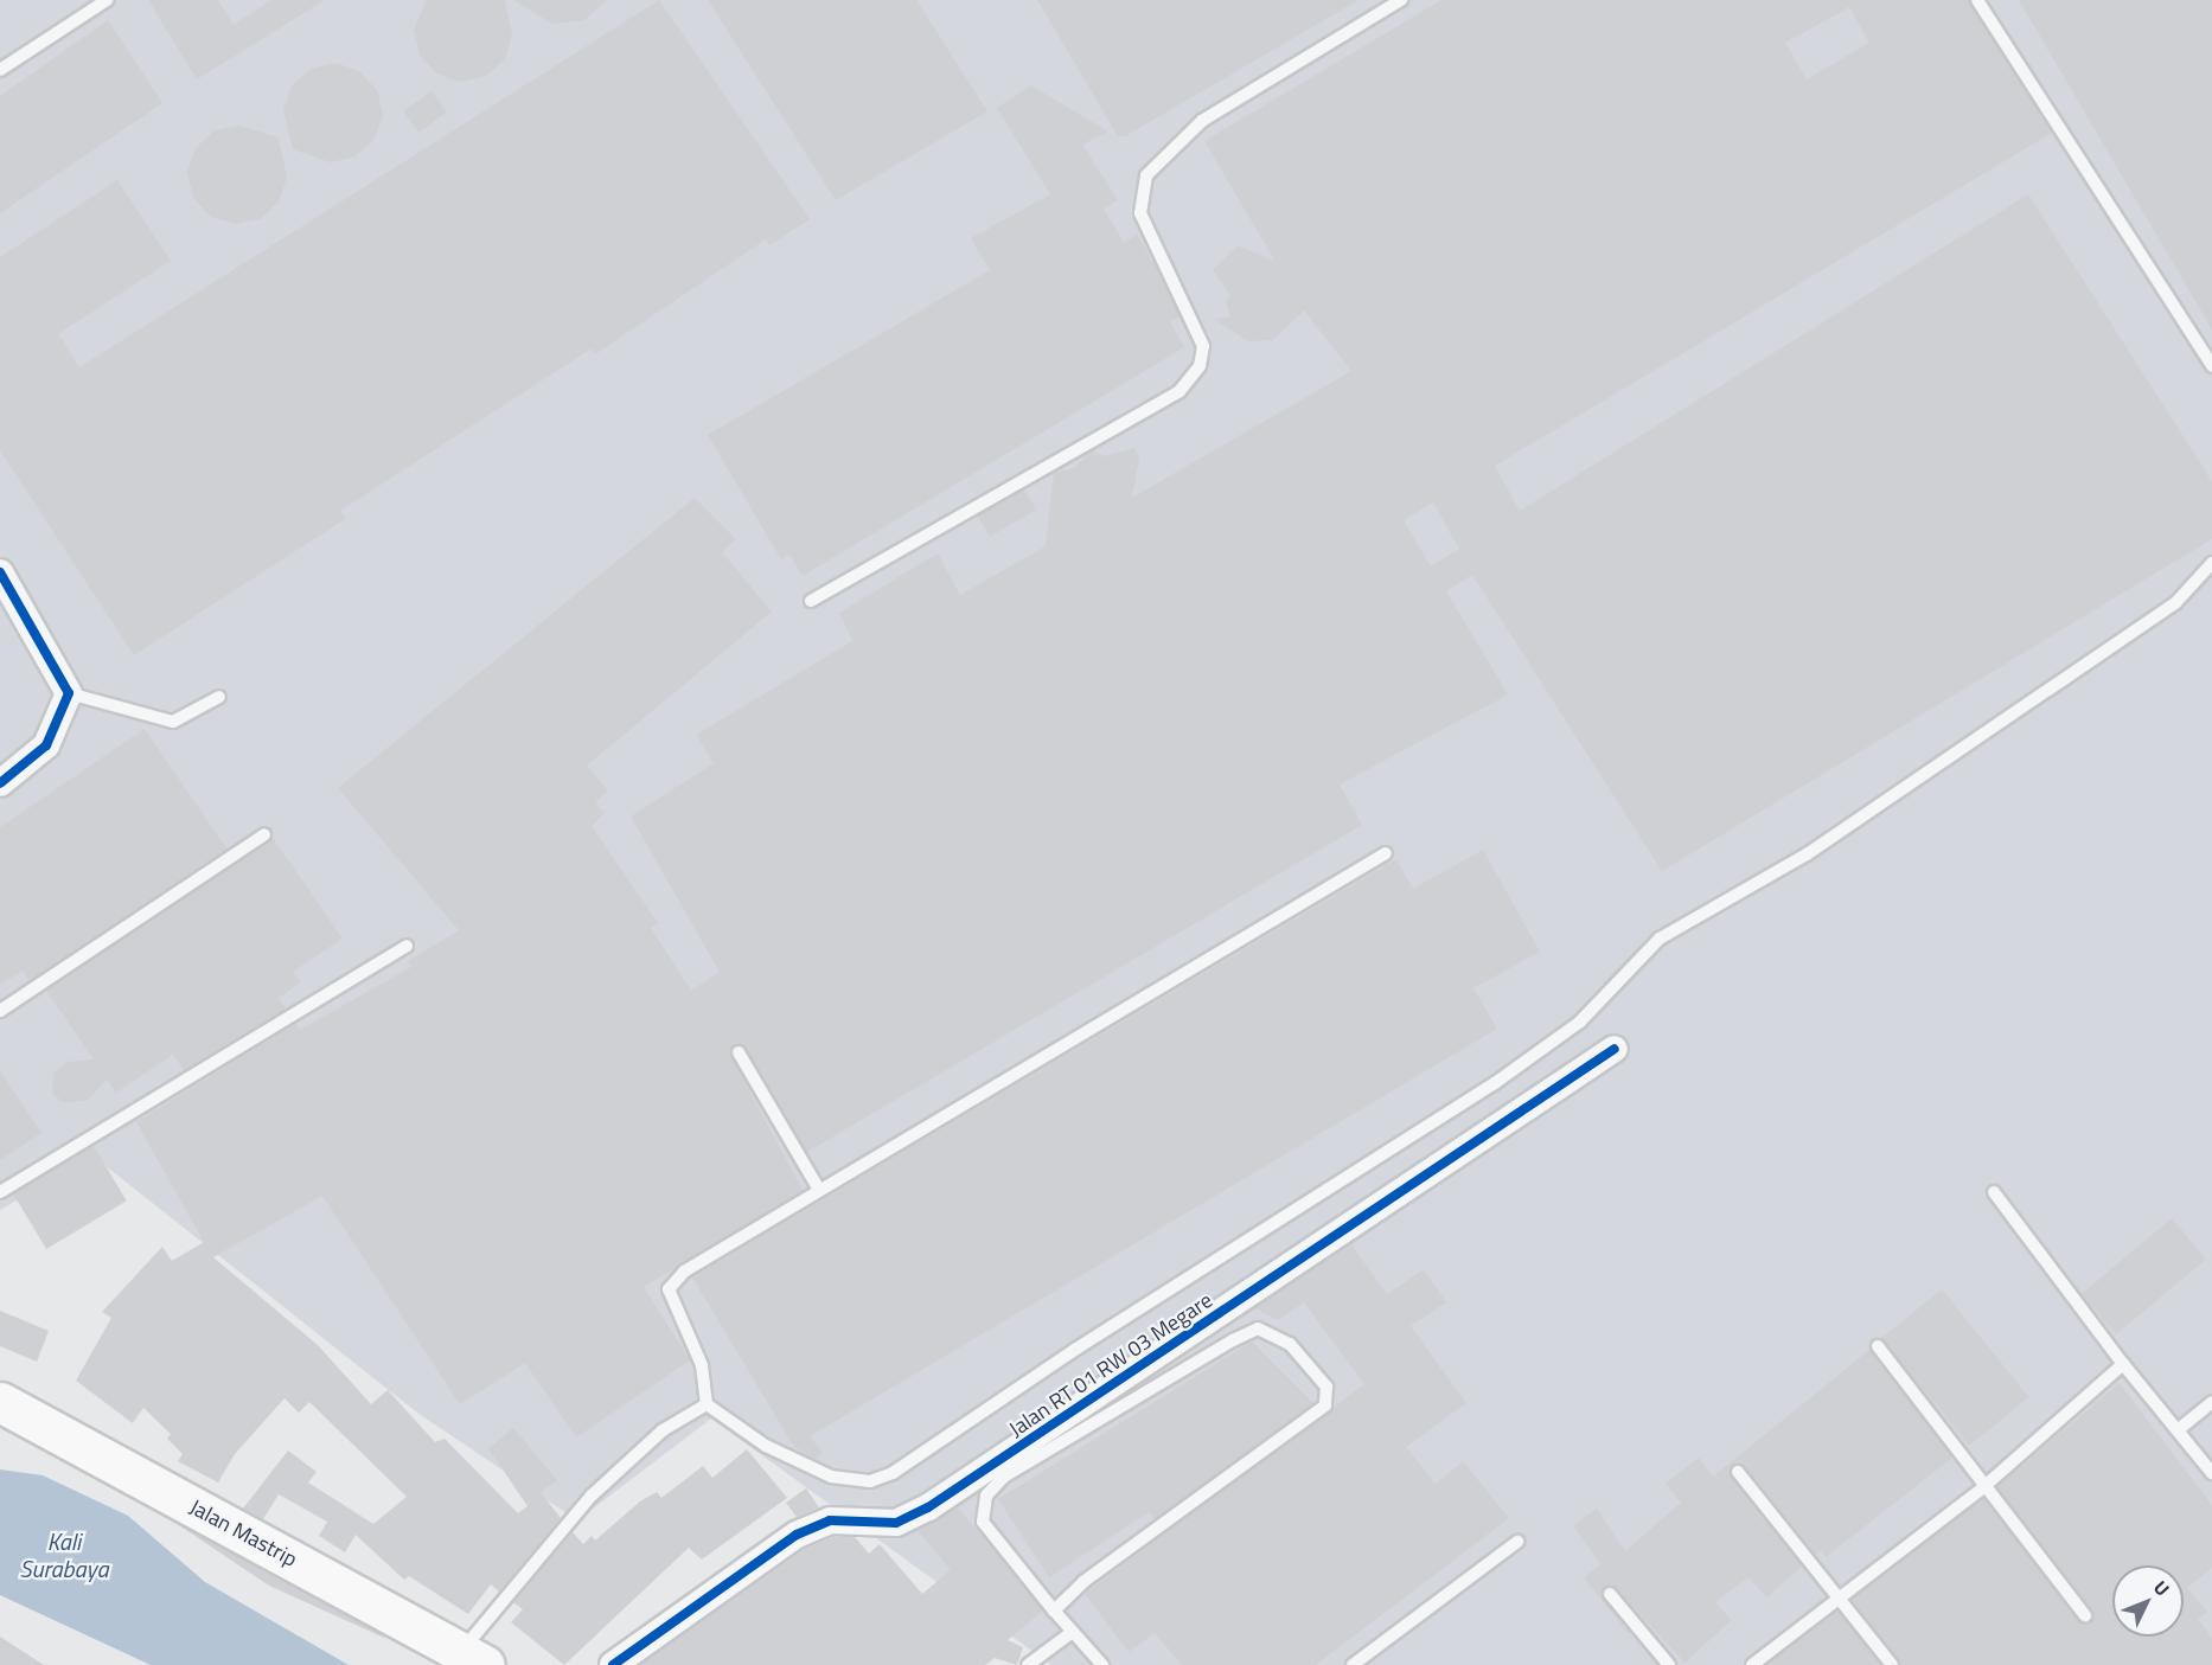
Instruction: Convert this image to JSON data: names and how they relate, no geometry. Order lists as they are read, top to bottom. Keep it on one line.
{"streets":{"main road":["Jalan Mastrip"],"street":["Jalan RT 01 RW 03 Megare"]},"water":["Kali Surabaya"],"north":"top right"}
